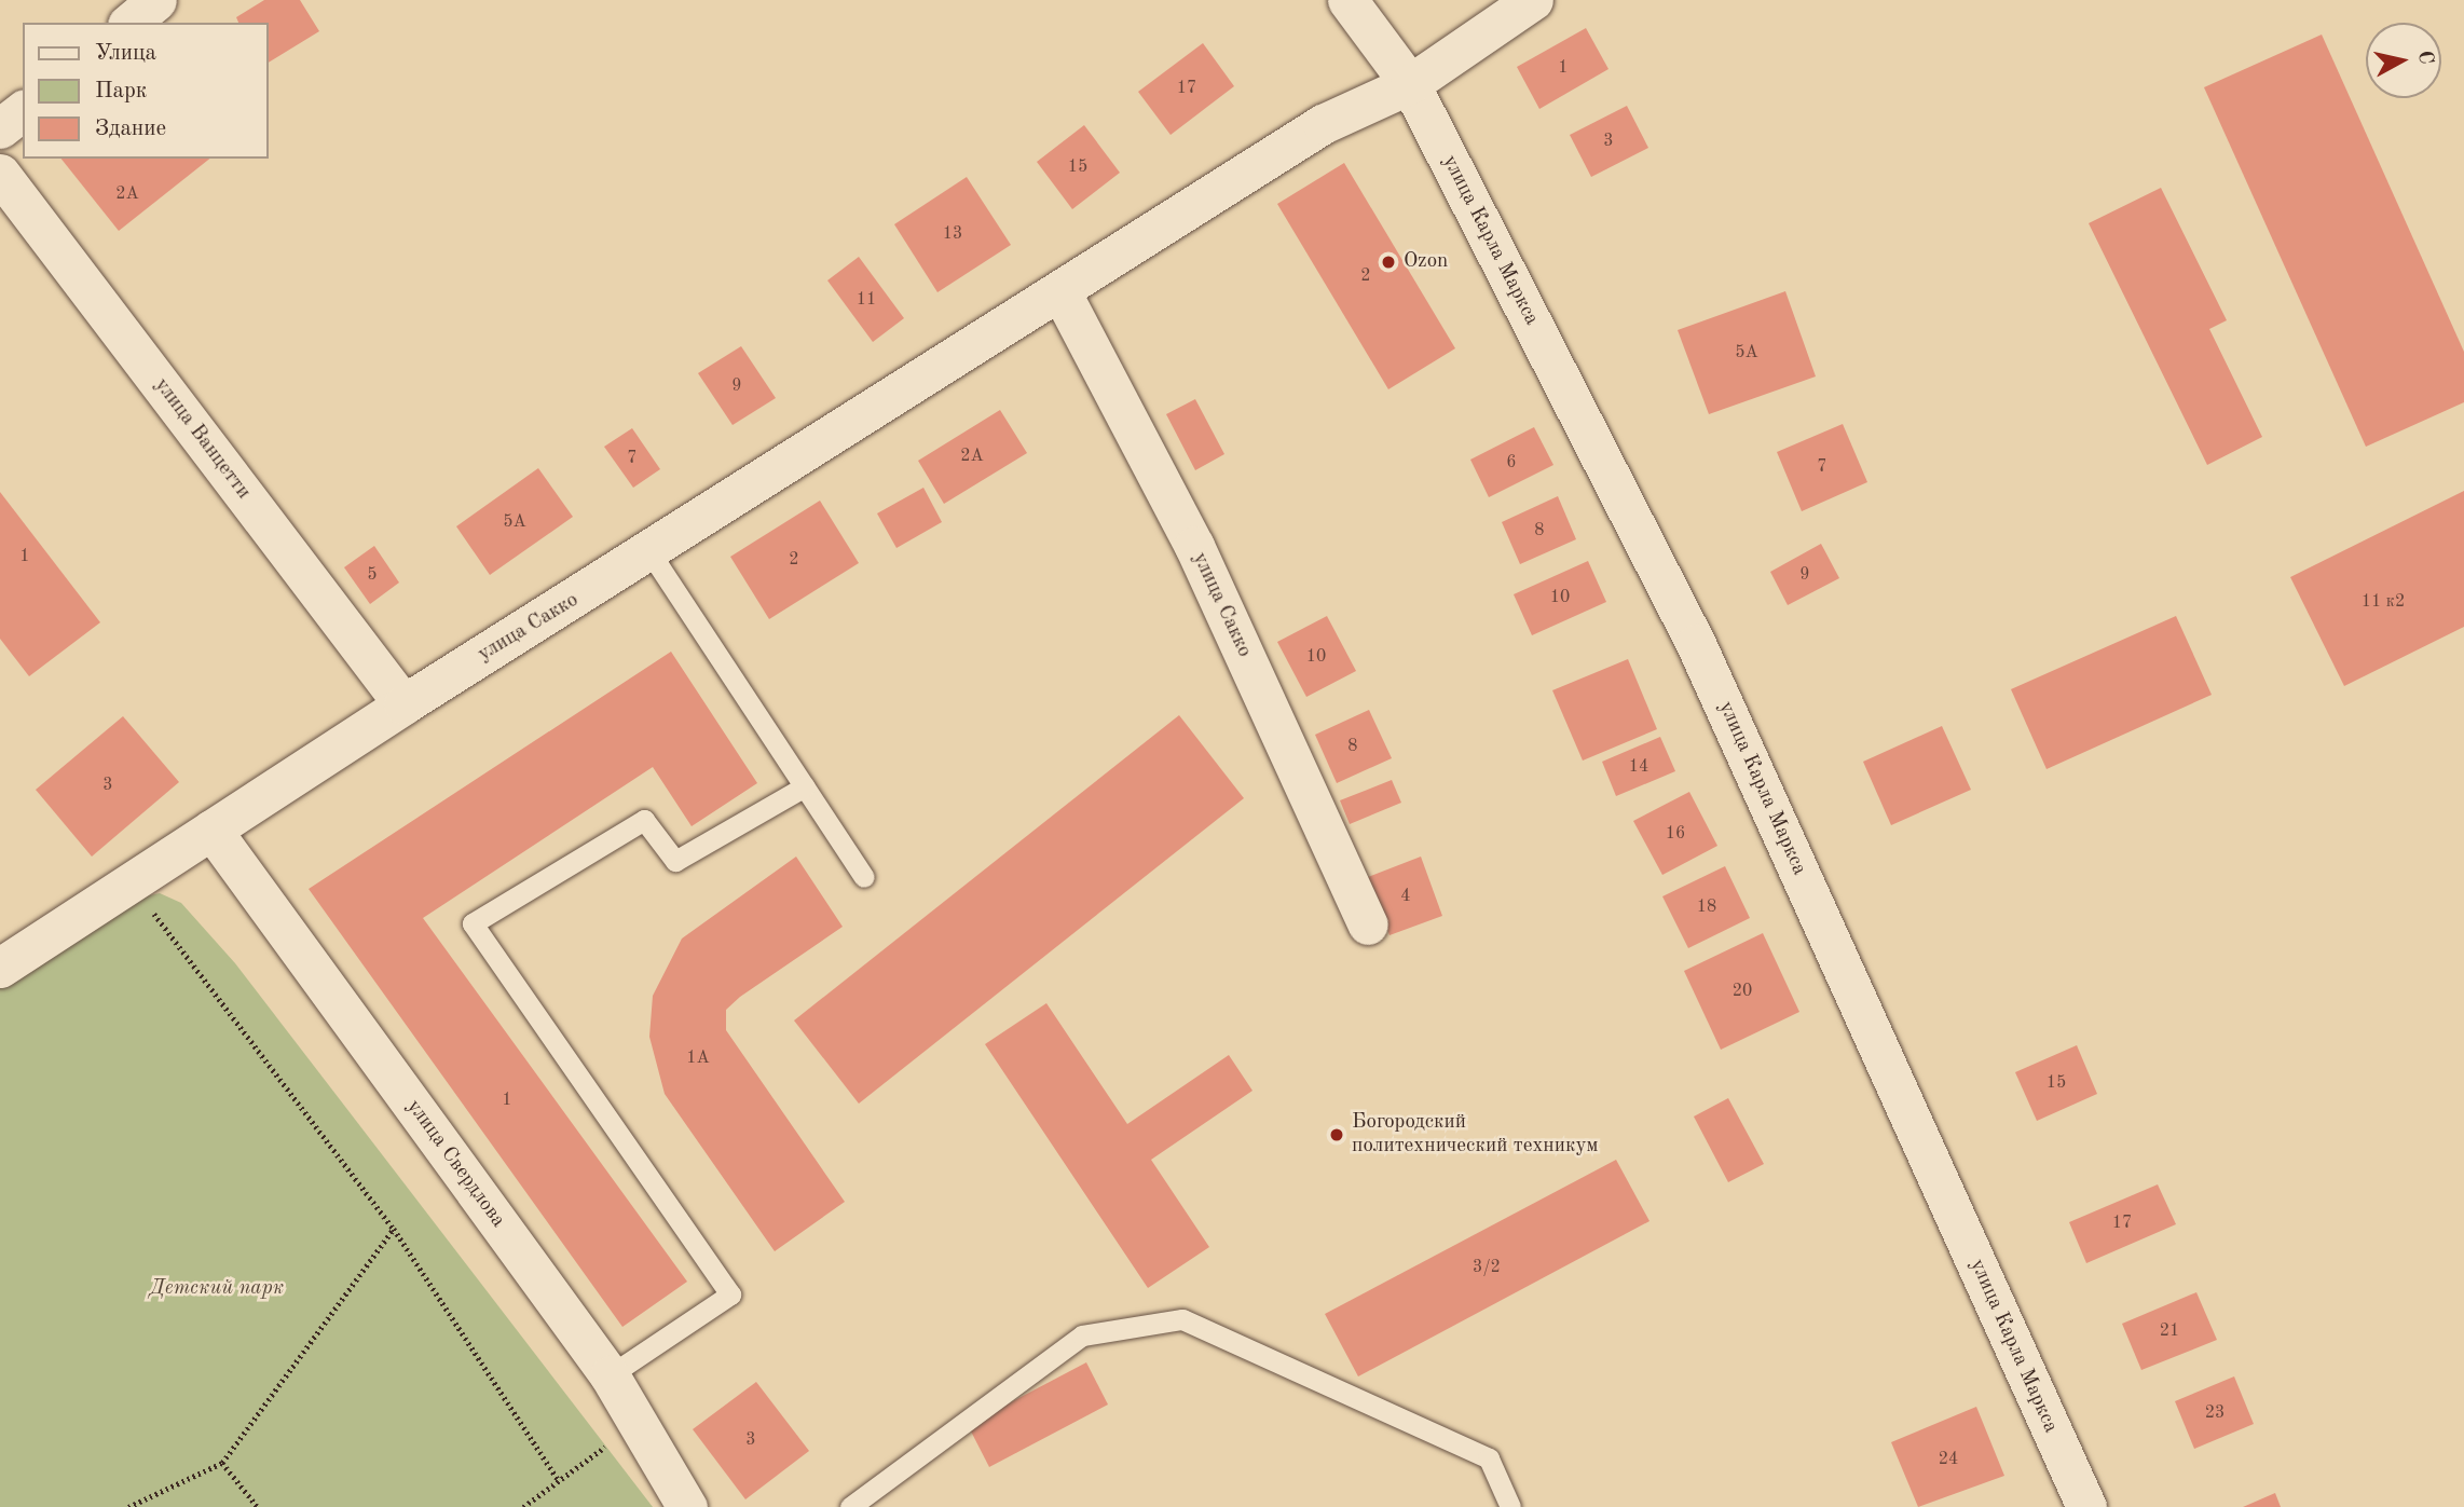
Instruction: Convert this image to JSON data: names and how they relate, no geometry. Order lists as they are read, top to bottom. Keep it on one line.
{"streets":{"street":["улица Карла Маркса","улица Ванцетти","улица Сакко","улица Свердлова"]},"crossings":[["улица Карла Маркса","улица Сакко"],["улица Ванцетти","улица Сакко"],["улица Сакко","улица Свердлова"]],"parks":["Детский парк"],"places":["Ozon","Богородский политехнический техникум"],"house_numbers":["1","17","3","15","2А","13","2","11","5А","9","2А","7","6","7","5А","8","1","2","5","9","10","11 к2","10","8","14","3","16","4","18","20","1А","15","1","17","3/2","21","23","3","24"],"legend":["Улица","Парк","Здание"],"north":"right"}
